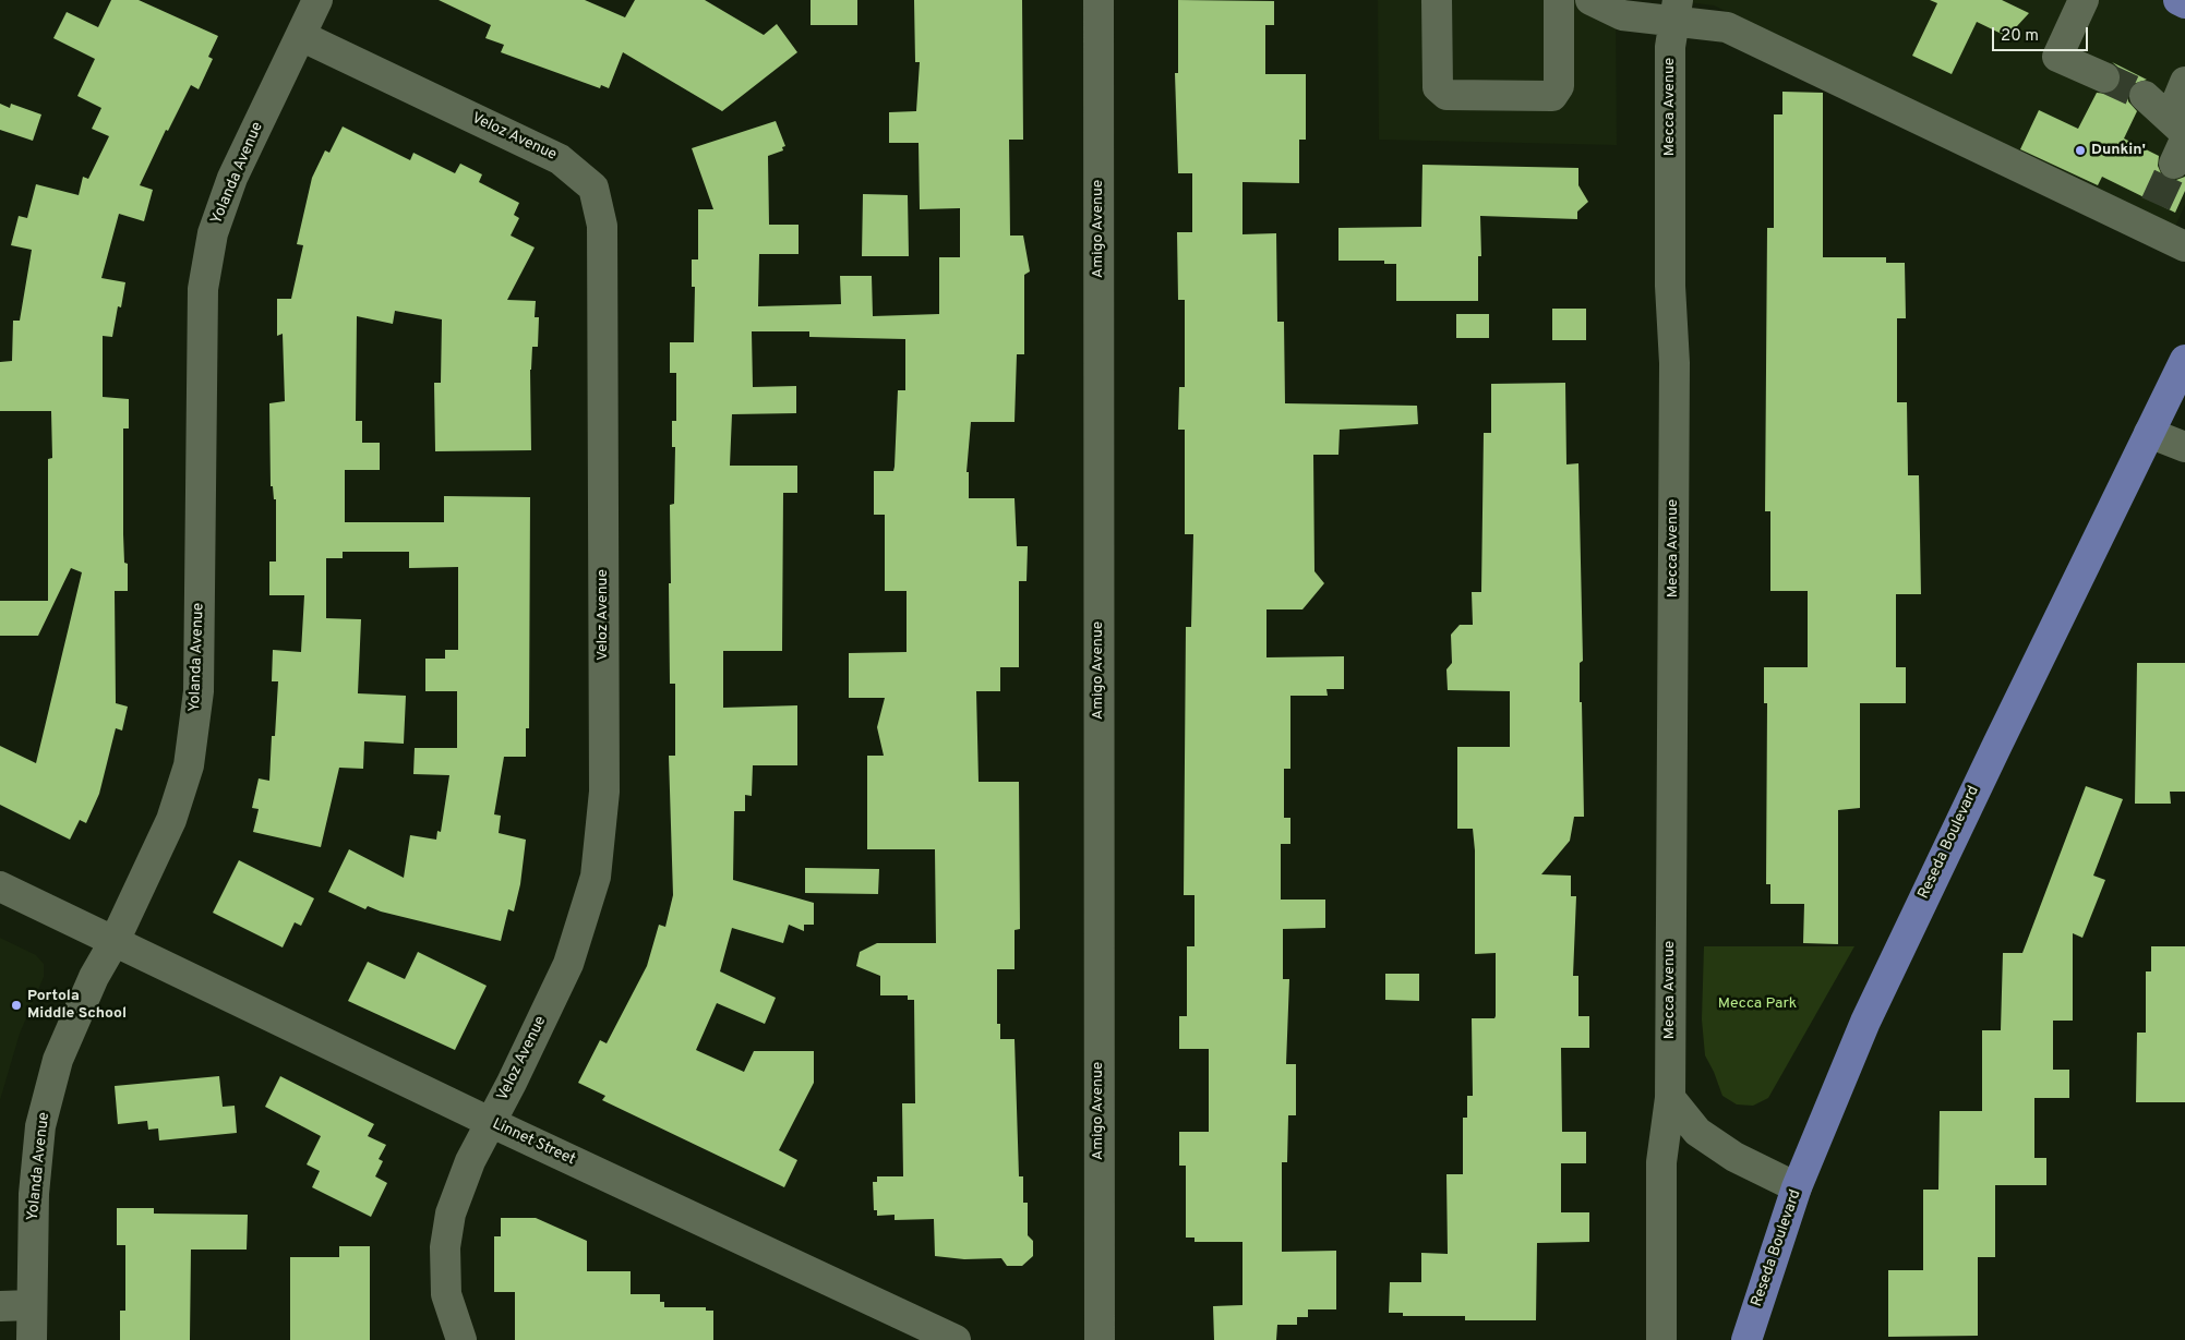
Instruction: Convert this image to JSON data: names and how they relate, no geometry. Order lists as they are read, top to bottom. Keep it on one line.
{"streets":{"main road":["Reseda Boulevard"],"street":["Mecca Avenue","Veloz Avenue","Yolanda Avenue","Amigo Avenue","Linnet Street"]},"crossings":[["Veloz Avenue","Yolanda Avenue"],["Veloz Avenue","Linnet Street"],["Yolanda Avenue","Linnet Street"]],"parks":["Mecca Park"],"places":["Dunkin'","Portola Middle School"],"scale_bar":"20 m"}
